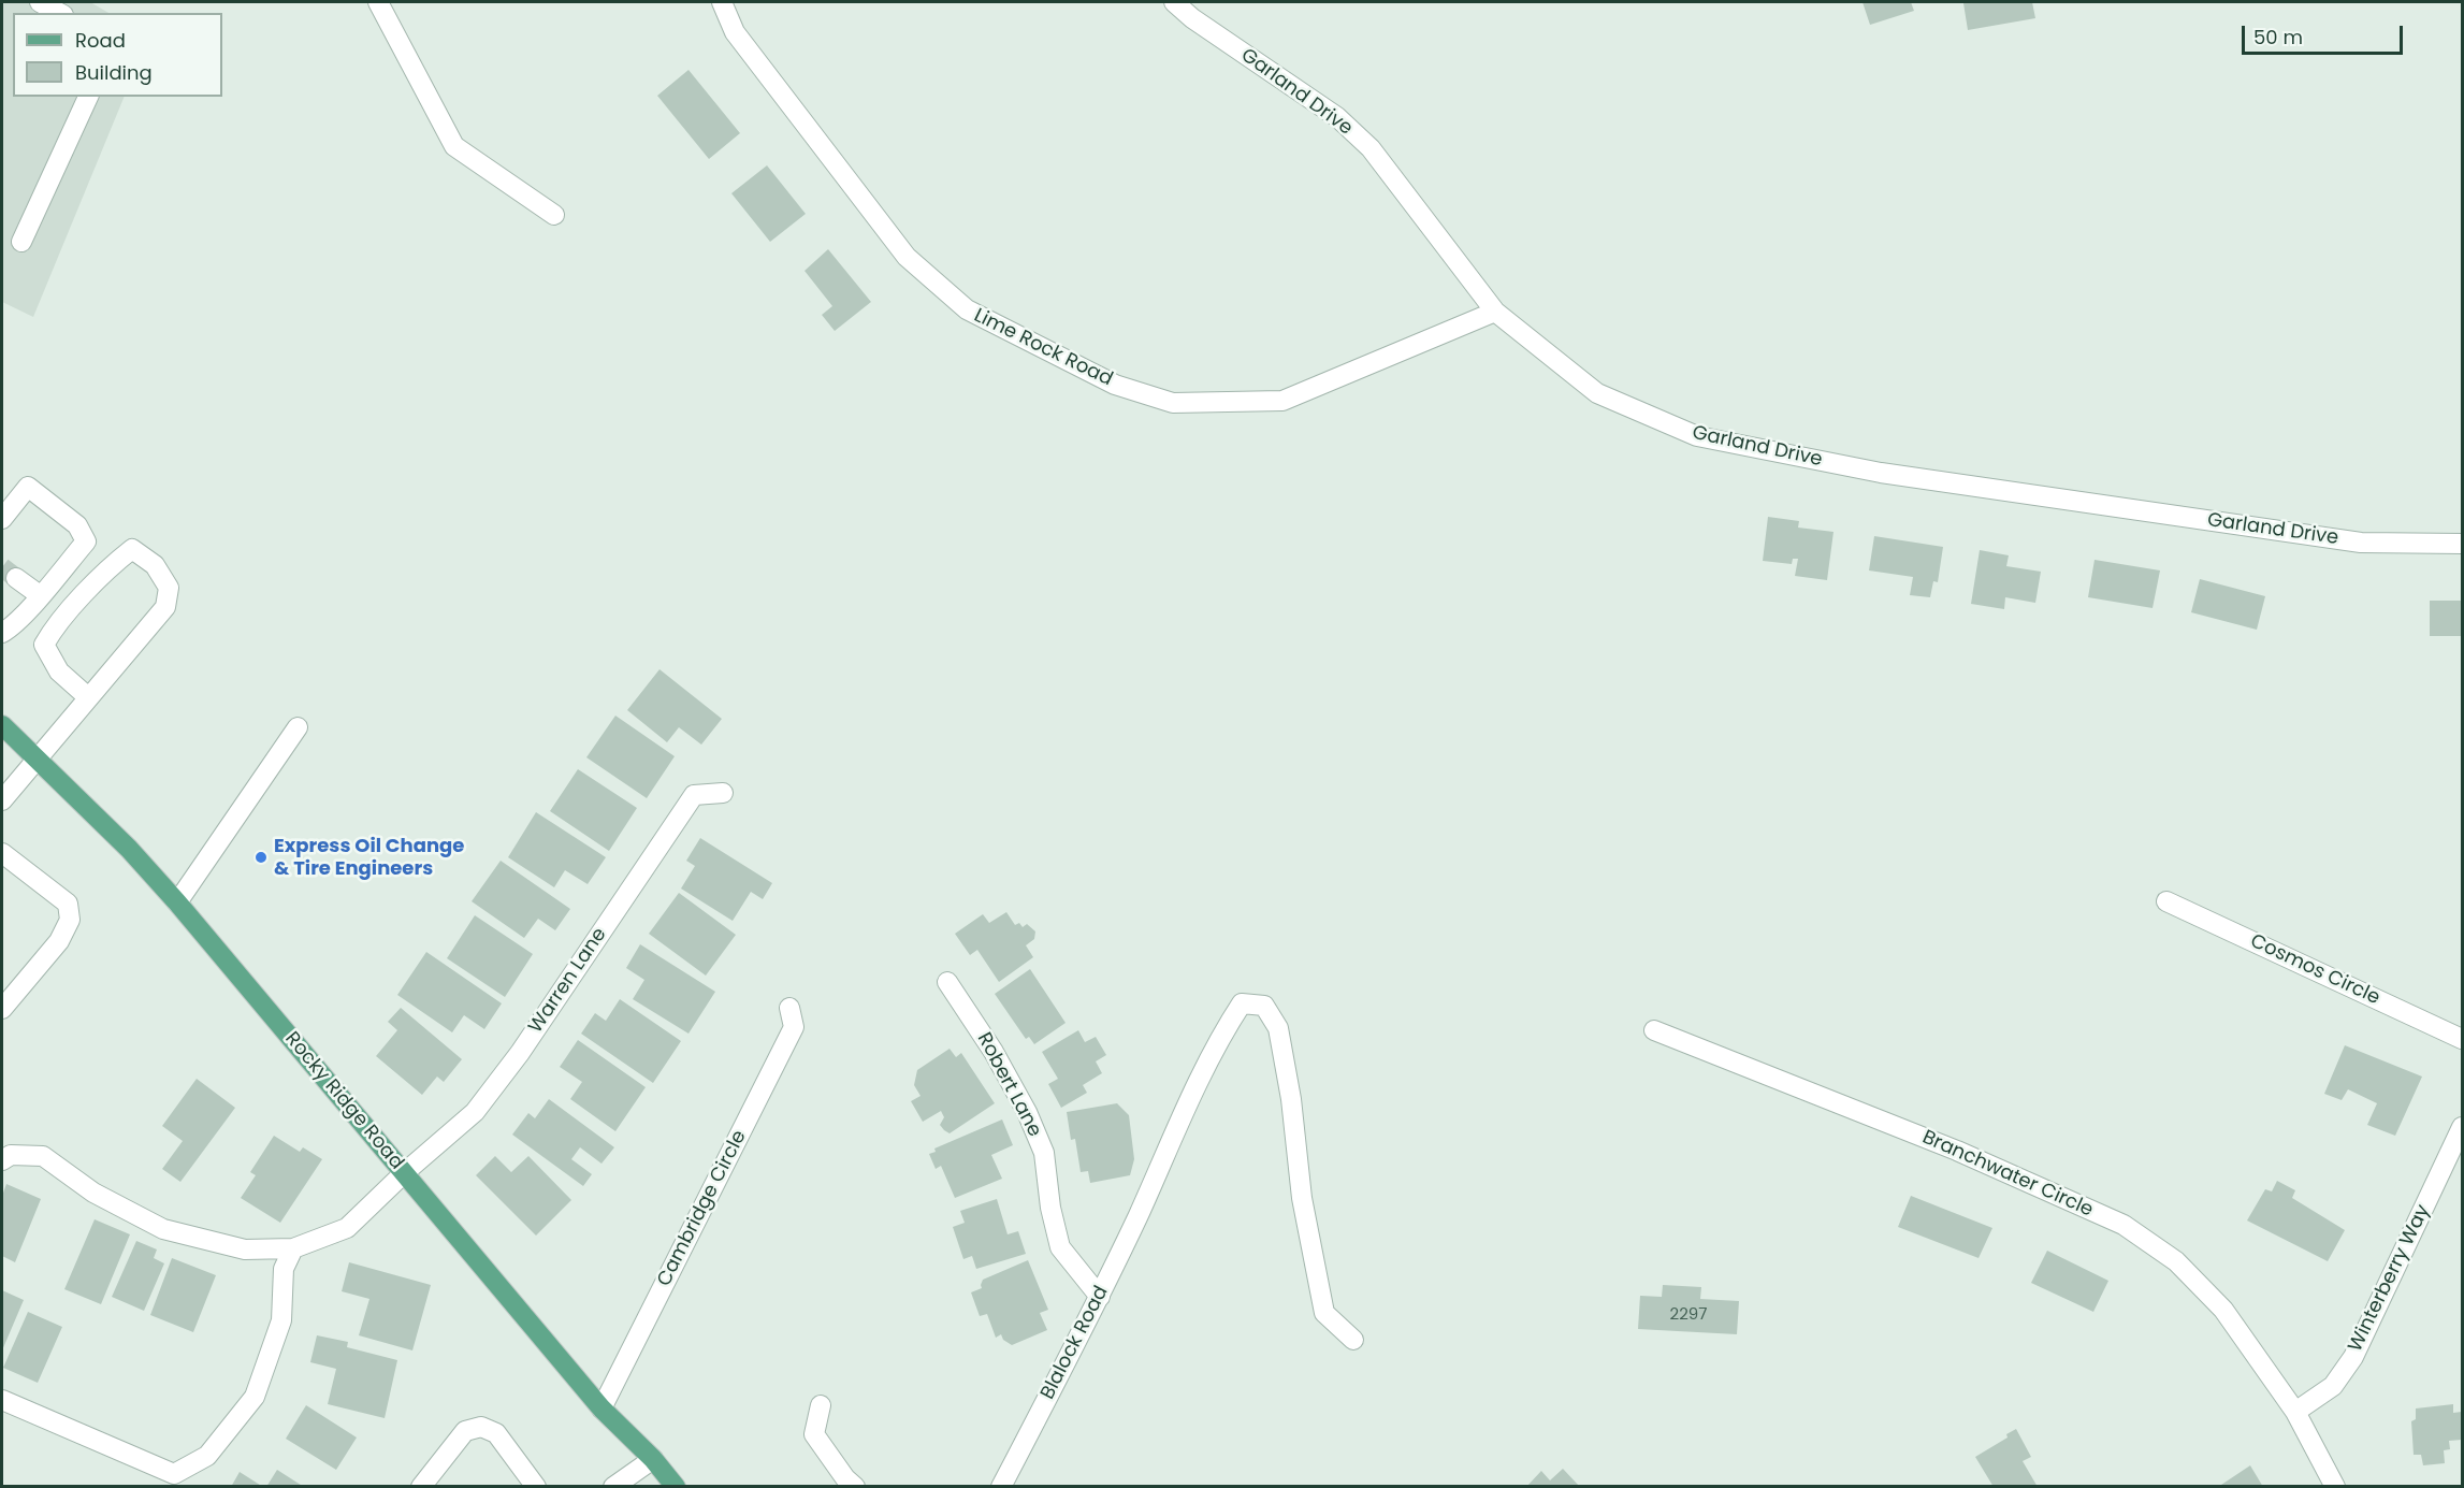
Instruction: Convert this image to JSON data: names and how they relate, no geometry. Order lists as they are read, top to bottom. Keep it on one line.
{"streets":{"main road":["Rocky Ridge Road"],"street":["Garland Drive","Lime Rock Road","Cosmos Circle","Warren Lane","Robert Lane","Branchwater Circle","Cambridge Circle","Winterberry Way","Blalock Road"]},"crossings":[["Garland Drive","Lime Rock Road"],["Warren Lane","Rocky Ridge Road"],["Robert Lane","Blalock Road"],["Rocky Ridge Road","Cambridge Circle"],["Branchwater Circle","Winterberry Way"]],"places":["Express Oil Change & Tire Engineers"],"house_numbers":["2297"],"legend":["Road","Building"],"scale_bar":"50 m"}
